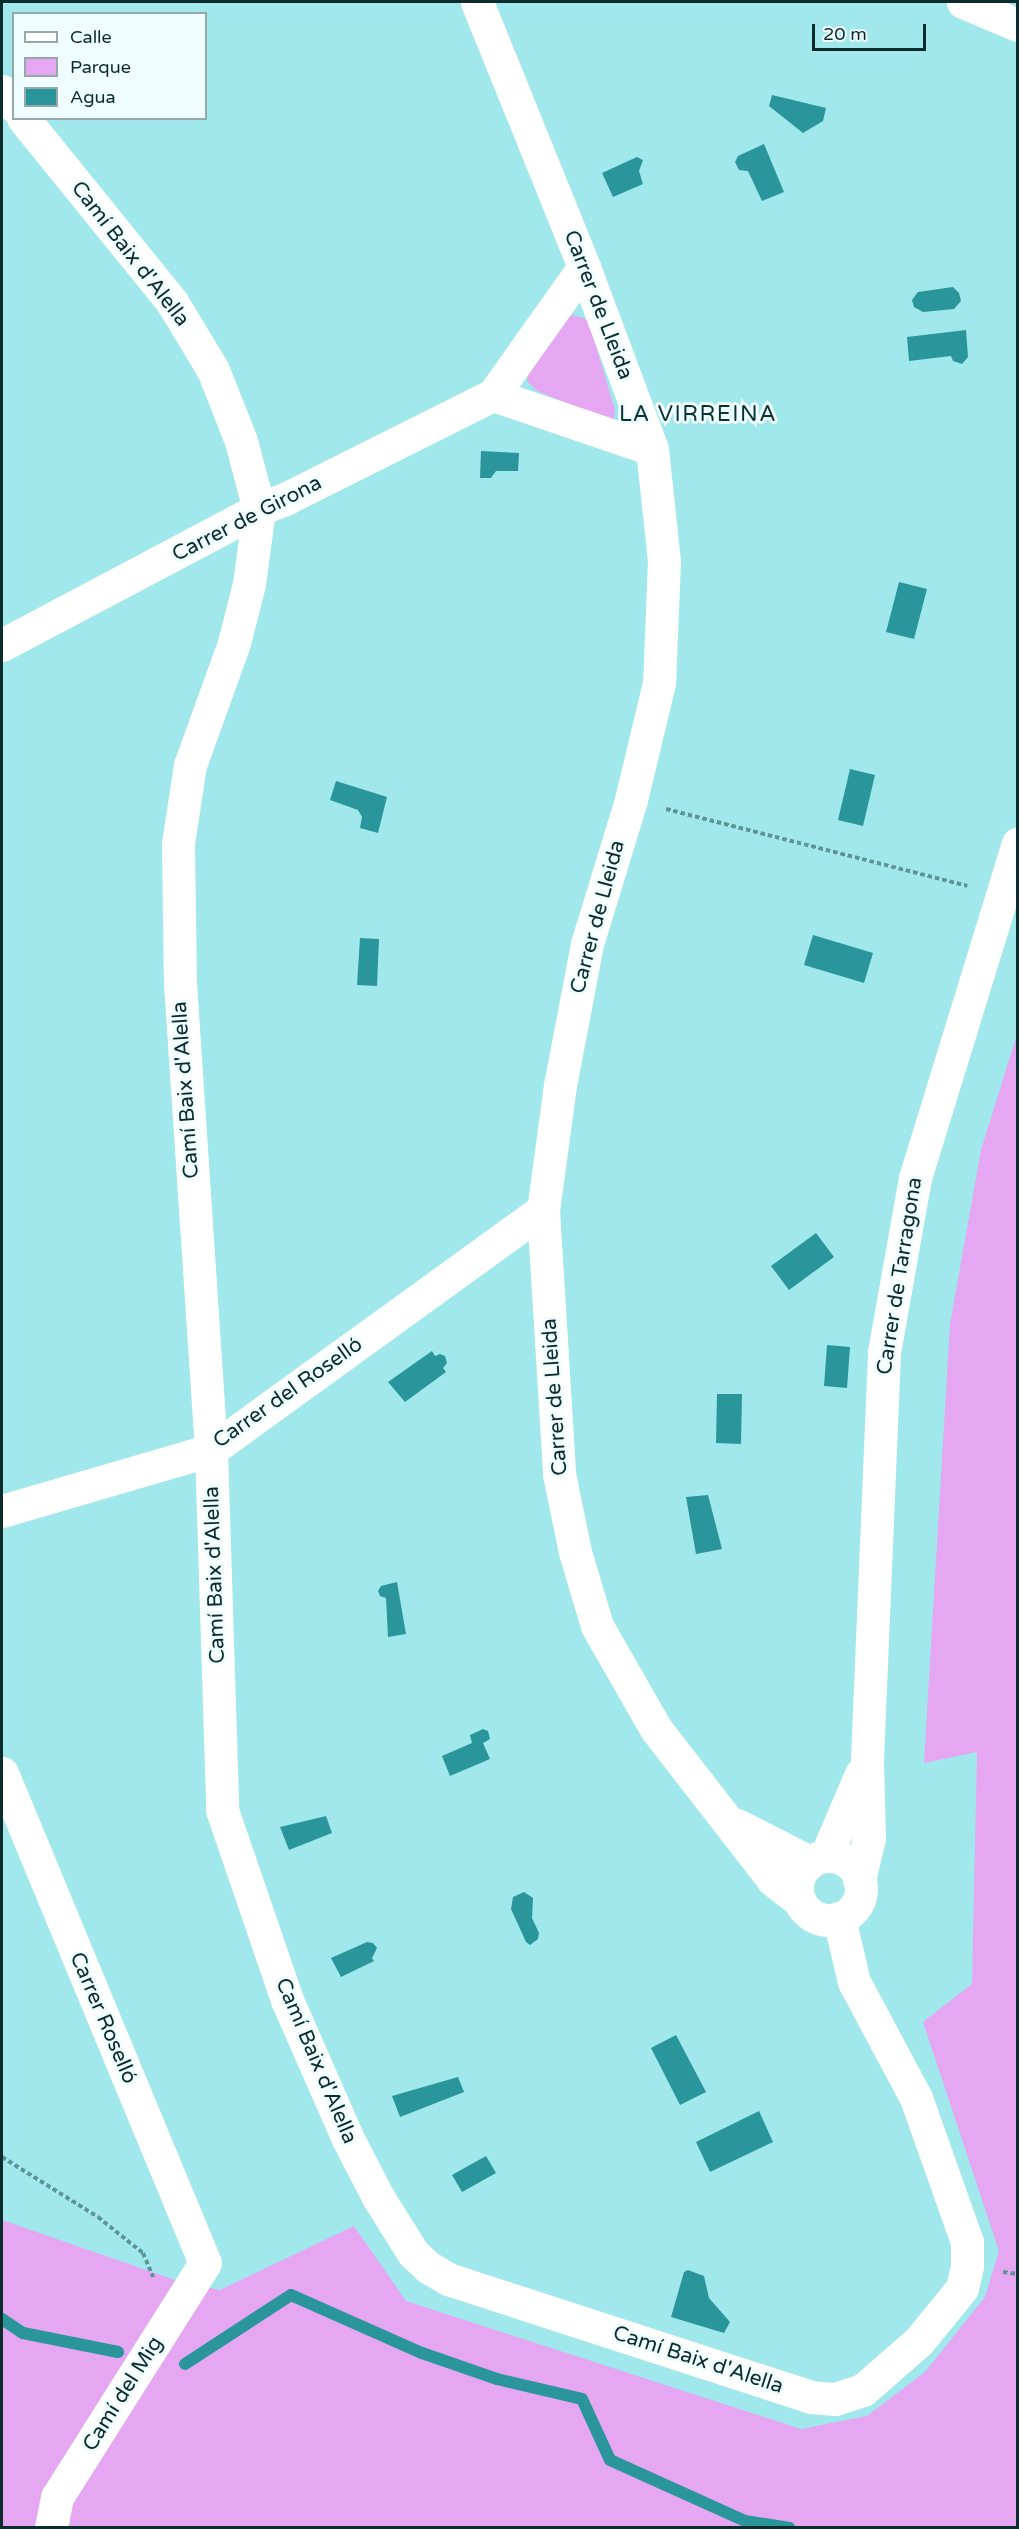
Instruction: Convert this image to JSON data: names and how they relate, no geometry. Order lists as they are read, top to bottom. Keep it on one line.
{"streets":{"street":["Camí Baix d'Alella","Carrer de Lleida","Carrer de Girona","Carrer de Tarragona","Carrer del Roselló","Carrer Roselló","Camí del Mig"]},"crossings":[["Camí Baix d'Alella","Carrer de Lleida"],["Camí Baix d'Alella","Carrer de Girona"],["Camí Baix d'Alella","Carrer de Tarragona"],["Camí Baix d'Alella","Carrer del Roselló"],["Carrer de Lleida","Carrer de Girona"],["Carrer de Lleida","Carrer de Tarragona"],["Carrer de Lleida","Carrer del Roselló"],["Carrer Roselló","Camí del Mig"]],"districts":["LA VIRREINA"],"legend":["Calle","Parque","Agua"],"scale_bar":"20 m"}
